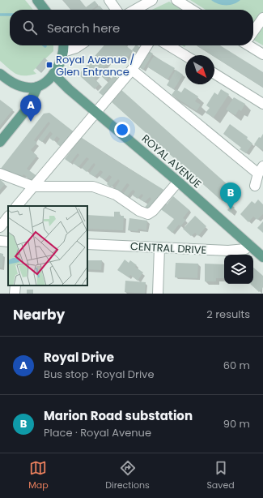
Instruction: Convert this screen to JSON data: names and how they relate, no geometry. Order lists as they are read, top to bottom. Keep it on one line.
{"streets":{"main road":["ROYAL AVENUE"],"street":["CENTRAL DRIVE"]},"crossings":[["ROYAL AVENUE","CENTRAL DRIVE"]],"places":{"transit":["Royal Avenue / Glen Entrance"]},"north":"bottom right","page":{"search":"Search here","pins":["A","B"],"heading":["Nearby","2 results"],"list":[{"mark":"A","name":"Royal Drive","note":"Bus stop · Royal Drive","value":"60 m"},{"mark":"B","name":"Marion Road substation","note":"Place · Royal Avenue","value":"90 m"}],"nav":["Map","Directions","Saved"]}}
